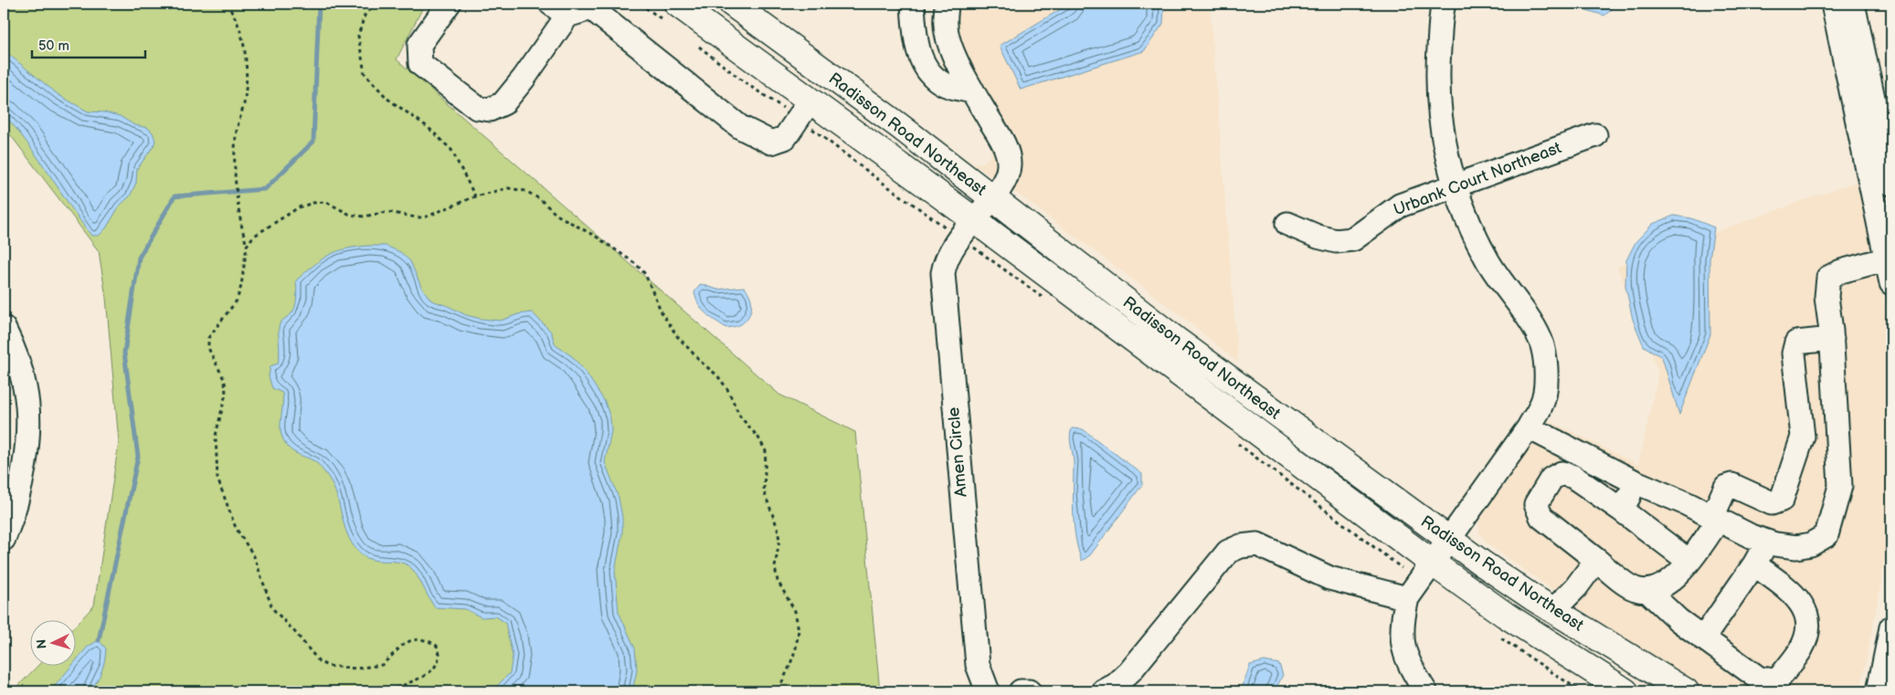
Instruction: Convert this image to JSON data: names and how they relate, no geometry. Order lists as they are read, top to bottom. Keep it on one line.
{"streets":{"main road":["Radisson Road Northeast"],"street":["Urbank Court Northeast","Amen Circle"]},"crossings":[["Radisson Road Northeast","Amen Circle"]],"scale_bar":"50 m","north":"left"}
